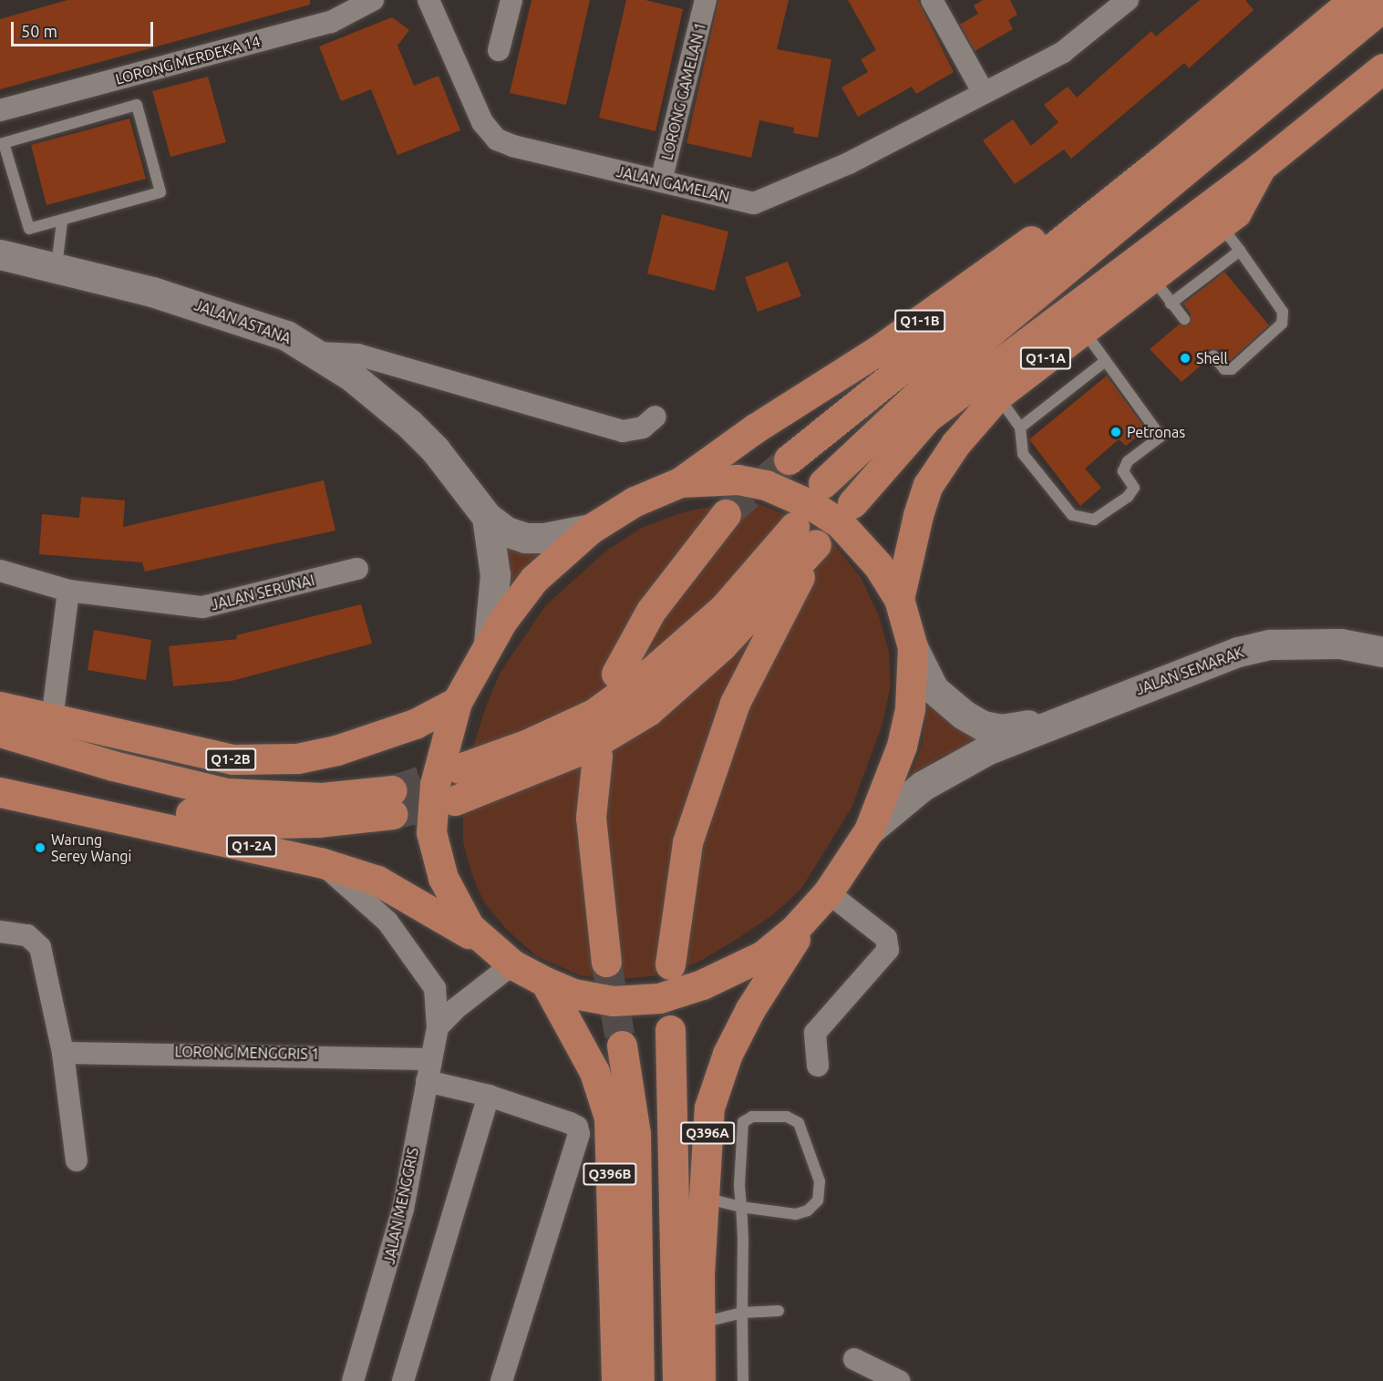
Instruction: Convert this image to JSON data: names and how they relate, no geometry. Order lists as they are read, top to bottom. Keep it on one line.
{"streets":{"main road":["Q1-1B","JALAN ASTANA","Q1-1A","JALAN SEMARAK","Q1-2B","Q1-2A","Q396A","Q396B"],"street":["LORONG MERDEKA 14","LORONG GAMELAN 1","JALAN GAMELAN","JALAN SERUNAI","LORONG MENGGRIS 1","JALAN MENGGRIS"]},"crossings":[["LORONG GAMELAN 1","JALAN GAMELAN"],["Q1-2A","JALAN MENGGRIS"],["LORONG MENGGRIS 1","JALAN MENGGRIS"]],"places":["Shell","Petronas","Warung Serey Wangi"],"scale_bar":"50 m"}
